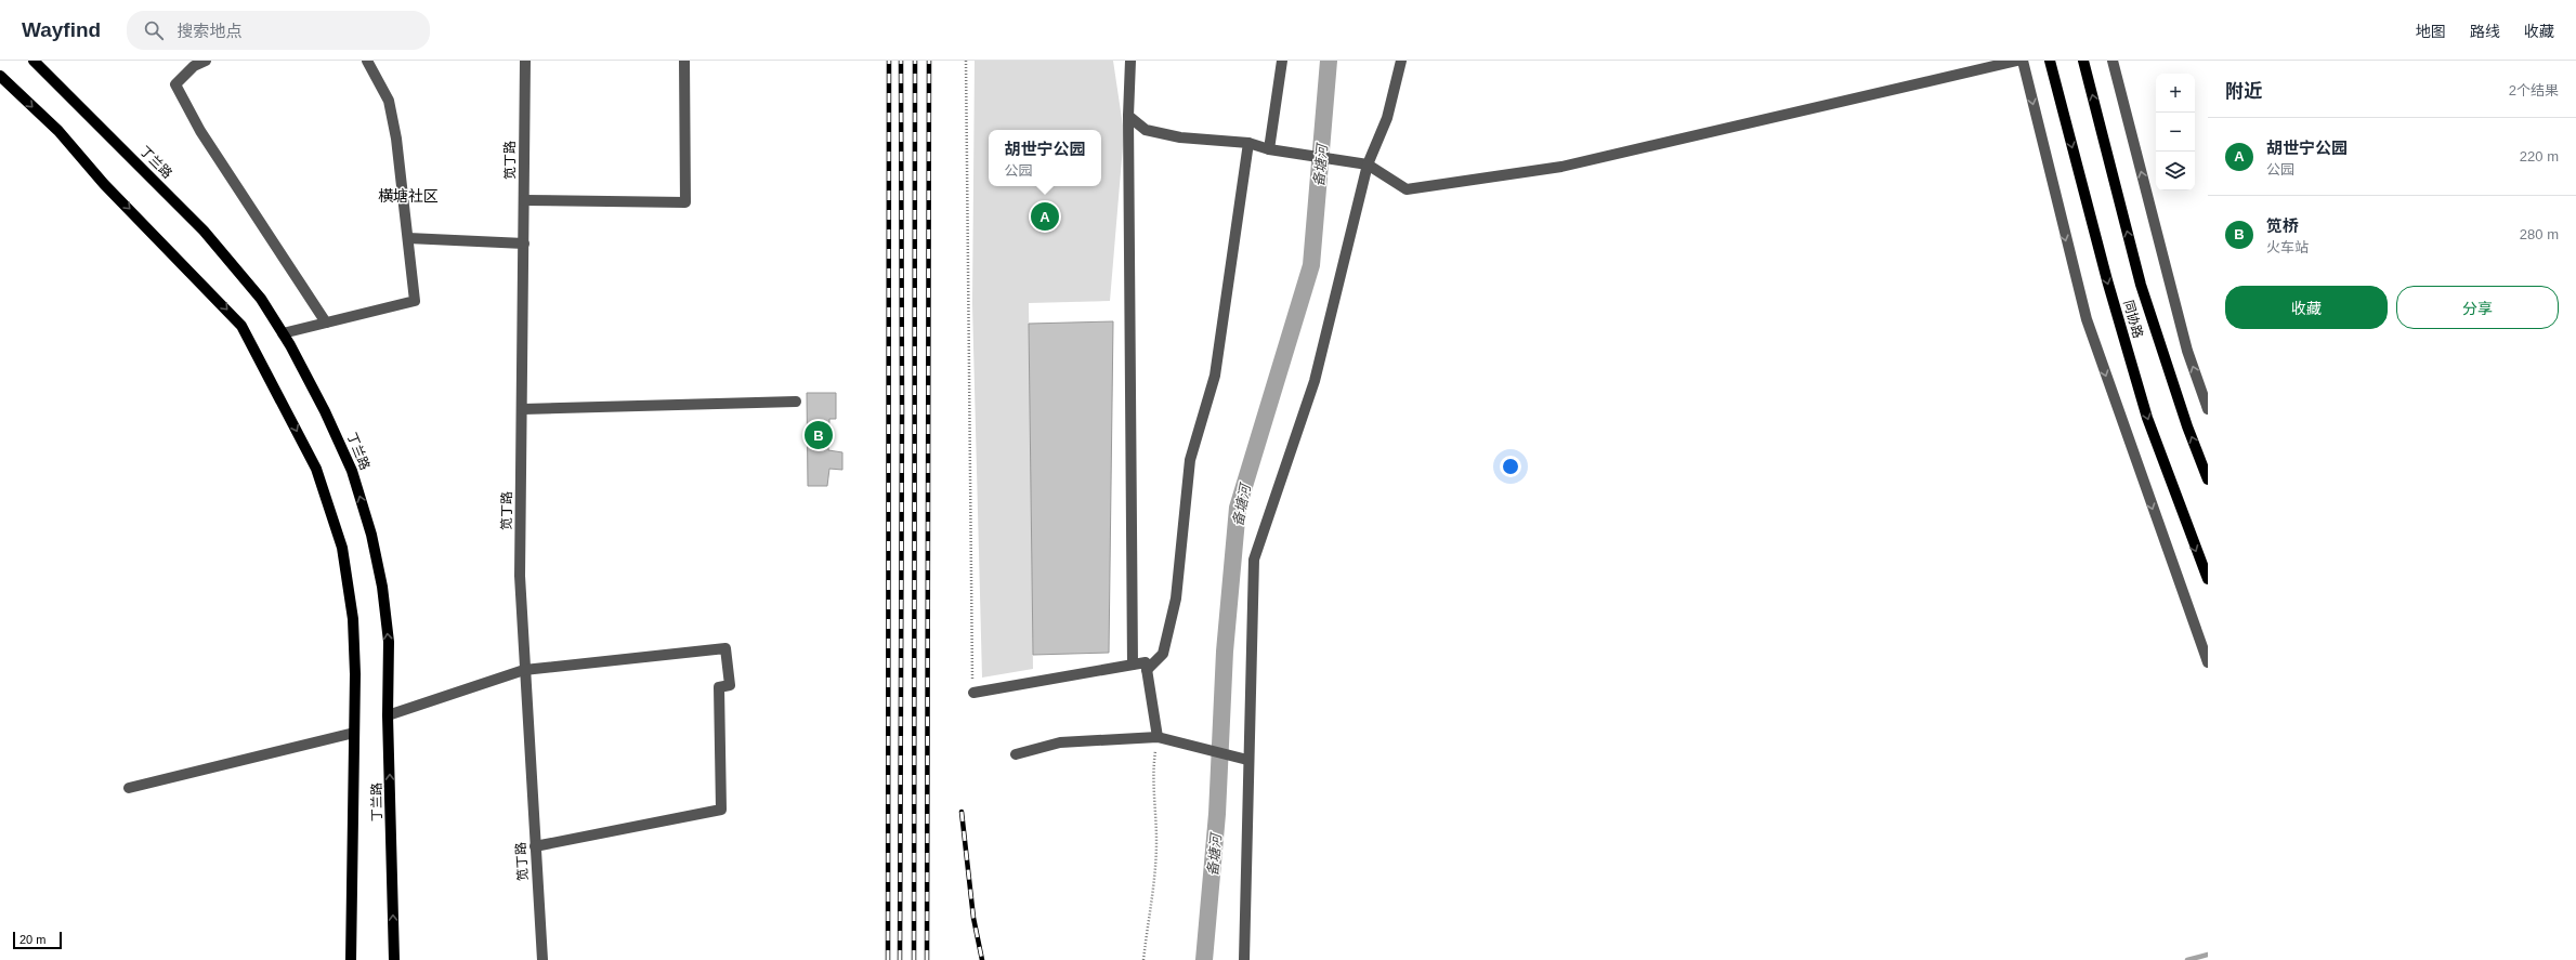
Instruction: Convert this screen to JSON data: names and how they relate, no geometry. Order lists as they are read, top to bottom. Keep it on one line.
{"streets":{"main road":["丁兰路","同协路"],"street":["笕丁路"]},"districts":["横塘社区"],"water":["备塘河"],"scale_bar":"20 m","page":{"header":"Wayfind","search":"搜索地点","nav":["地图","路线","收藏"],"heading":["附近","2个结果"],"map_buttons":["+","−"],"list":[{"mark":"A","name":"胡世宁公园","note":"公园","value":"220 m"},{"mark":"B","name":"笕桥","note":"火车站","value":"280 m"}],"popup":["胡世宁公园","公园"],"pins":["A","B"],"buttons":["收藏","分享"],"scale":"20 m"}}
